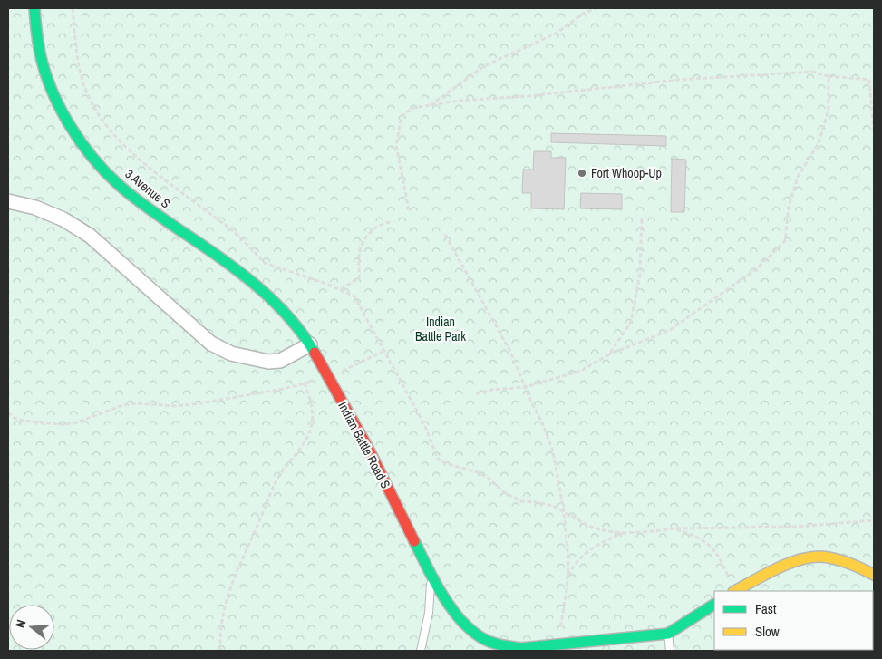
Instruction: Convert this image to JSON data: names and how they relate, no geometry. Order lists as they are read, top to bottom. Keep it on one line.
{"streets":{"street":["3 Avenue S","Indian Battle Road S"]},"crossings":[["3 Avenue S","Indian Battle Road S"]],"parks":["Indian Battle Park"],"places":["Fort Whoop-Up"],"legend":["Fast","Slow"],"north":"left"}
